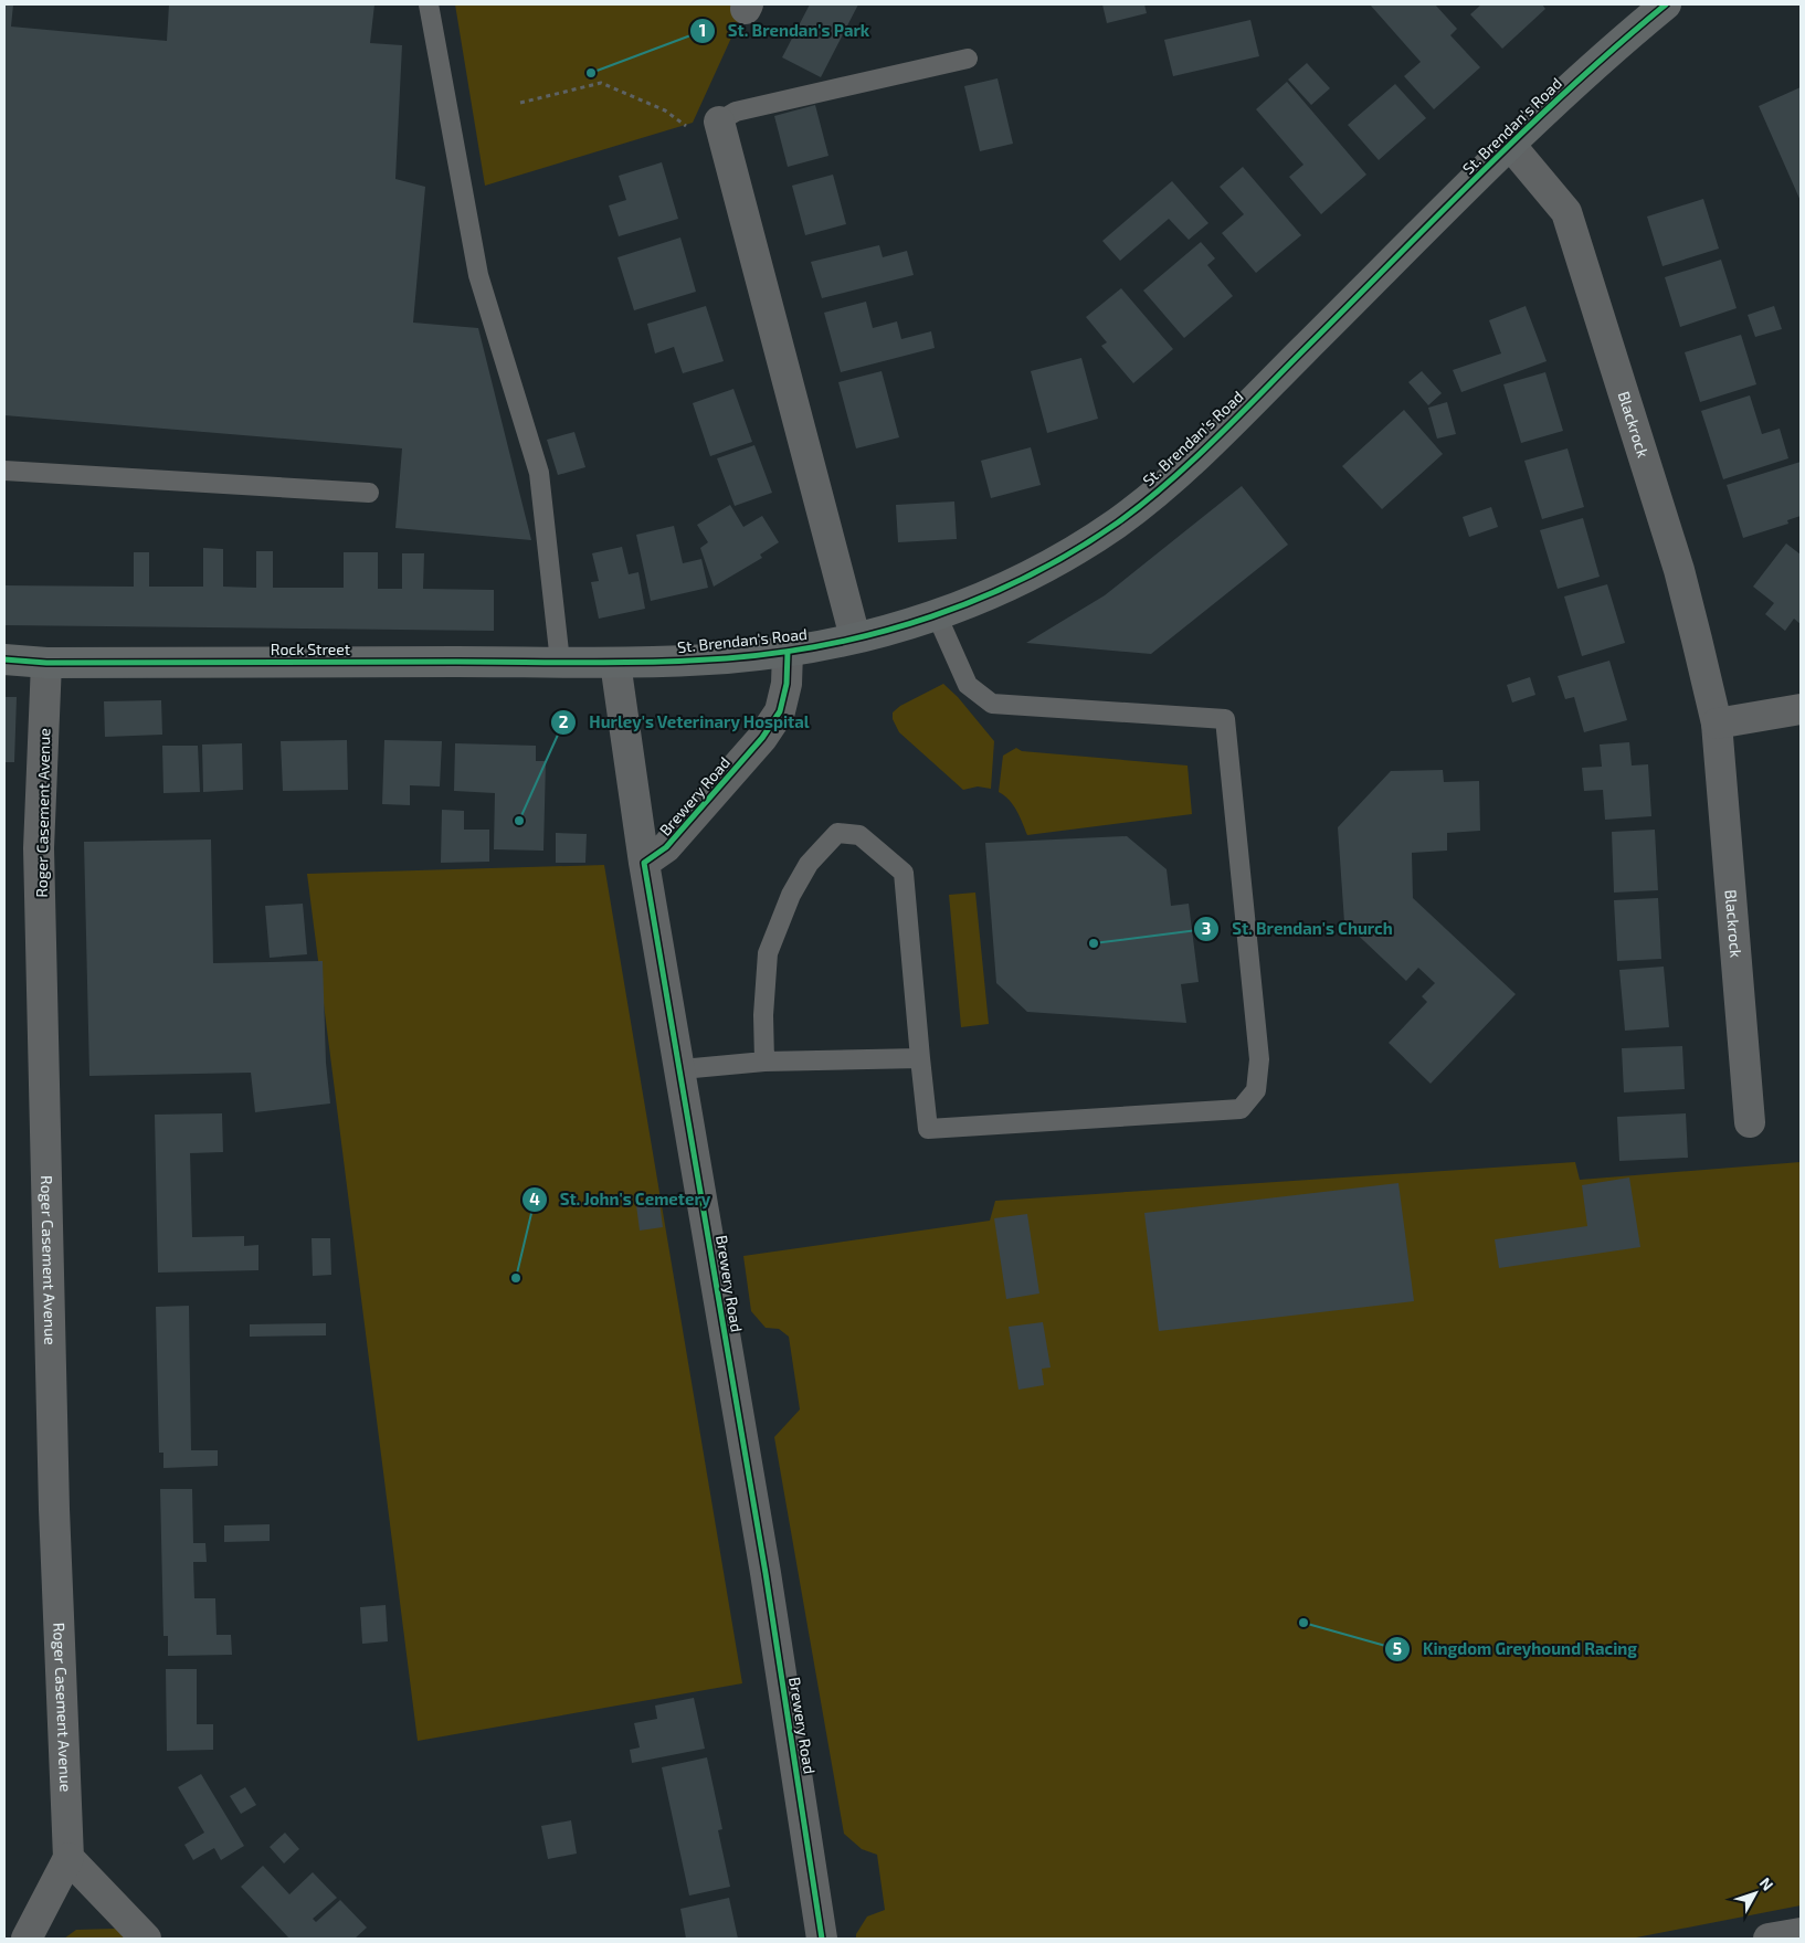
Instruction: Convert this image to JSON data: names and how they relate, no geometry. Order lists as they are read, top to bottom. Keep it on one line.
{"streets":{"main road":["St. Brendan's Road","Rock Street"],"street":["Blackrock","Brewery Road","Roger Casement Avenue"]},"crossings":[["St. Brendan's Road","Blackrock"],["St. Brendan's Road","Rock Street"],["St. Brendan's Road","Brewery Road"],["Rock Street","Brewery Road"],["Rock Street","Roger Casement Avenue"]],"places":["St. Brendan's Park","Hurley's Veterinary Hospital","St. Brendan's Church","St. John's Cemetery","Kingdom Greyhound Racing"],"north":"top right"}
